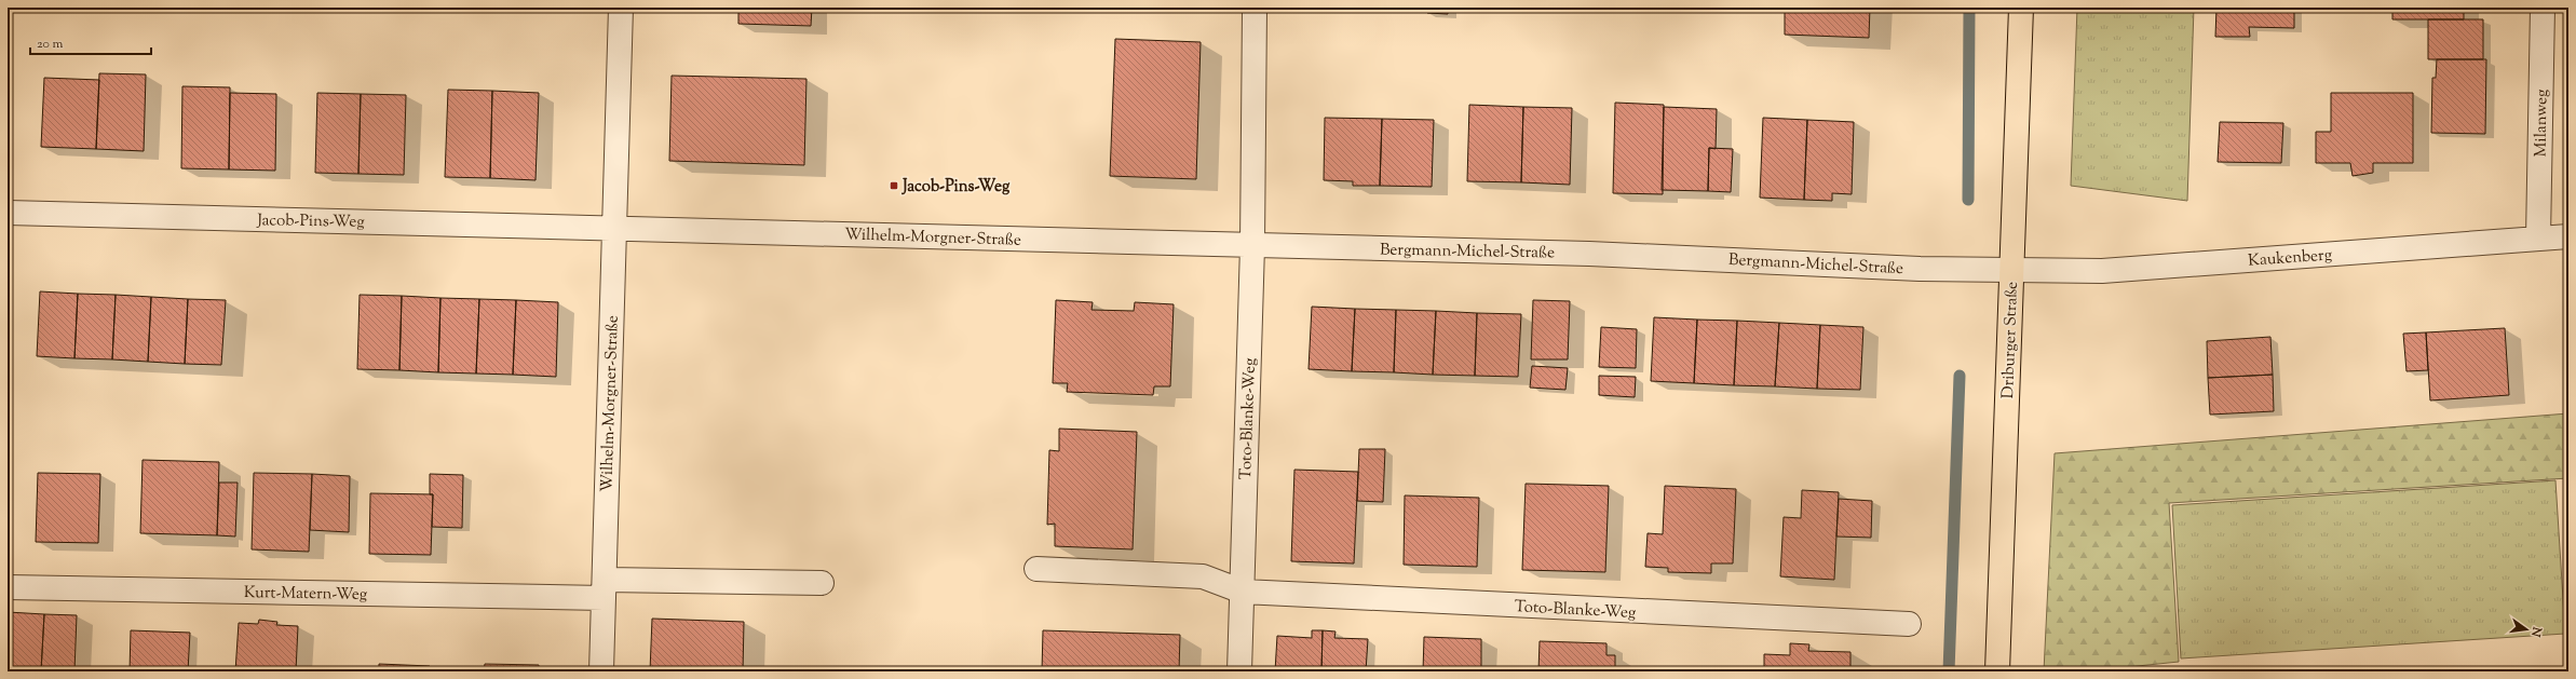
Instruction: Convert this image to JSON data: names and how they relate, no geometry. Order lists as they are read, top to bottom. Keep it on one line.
{"streets":{"main road":["Driburger Straße"],"street":["Milanweg","Jacob-Pins-Weg","Wilhelm-Morgner-Straße","Bergmann-Michel-Straße","Kaukenberg","Toto-Blanke-Weg","Kurt-Matern-Weg"]},"crossings":[["Milanweg","Kaukenberg"],["Jacob-Pins-Weg","Wilhelm-Morgner-Straße"],["Wilhelm-Morgner-Straße","Bergmann-Michel-Straße"],["Wilhelm-Morgner-Straße","Toto-Blanke-Weg"],["Wilhelm-Morgner-Straße","Kurt-Matern-Weg"],["Bergmann-Michel-Straße","Kaukenberg"],["Bergmann-Michel-Straße","Toto-Blanke-Weg"],["Kaukenberg","Driburger Straße"]],"places":{"transit":["Jacob-Pins-Weg"]},"scale_bar":"20 m","north":"right"}
